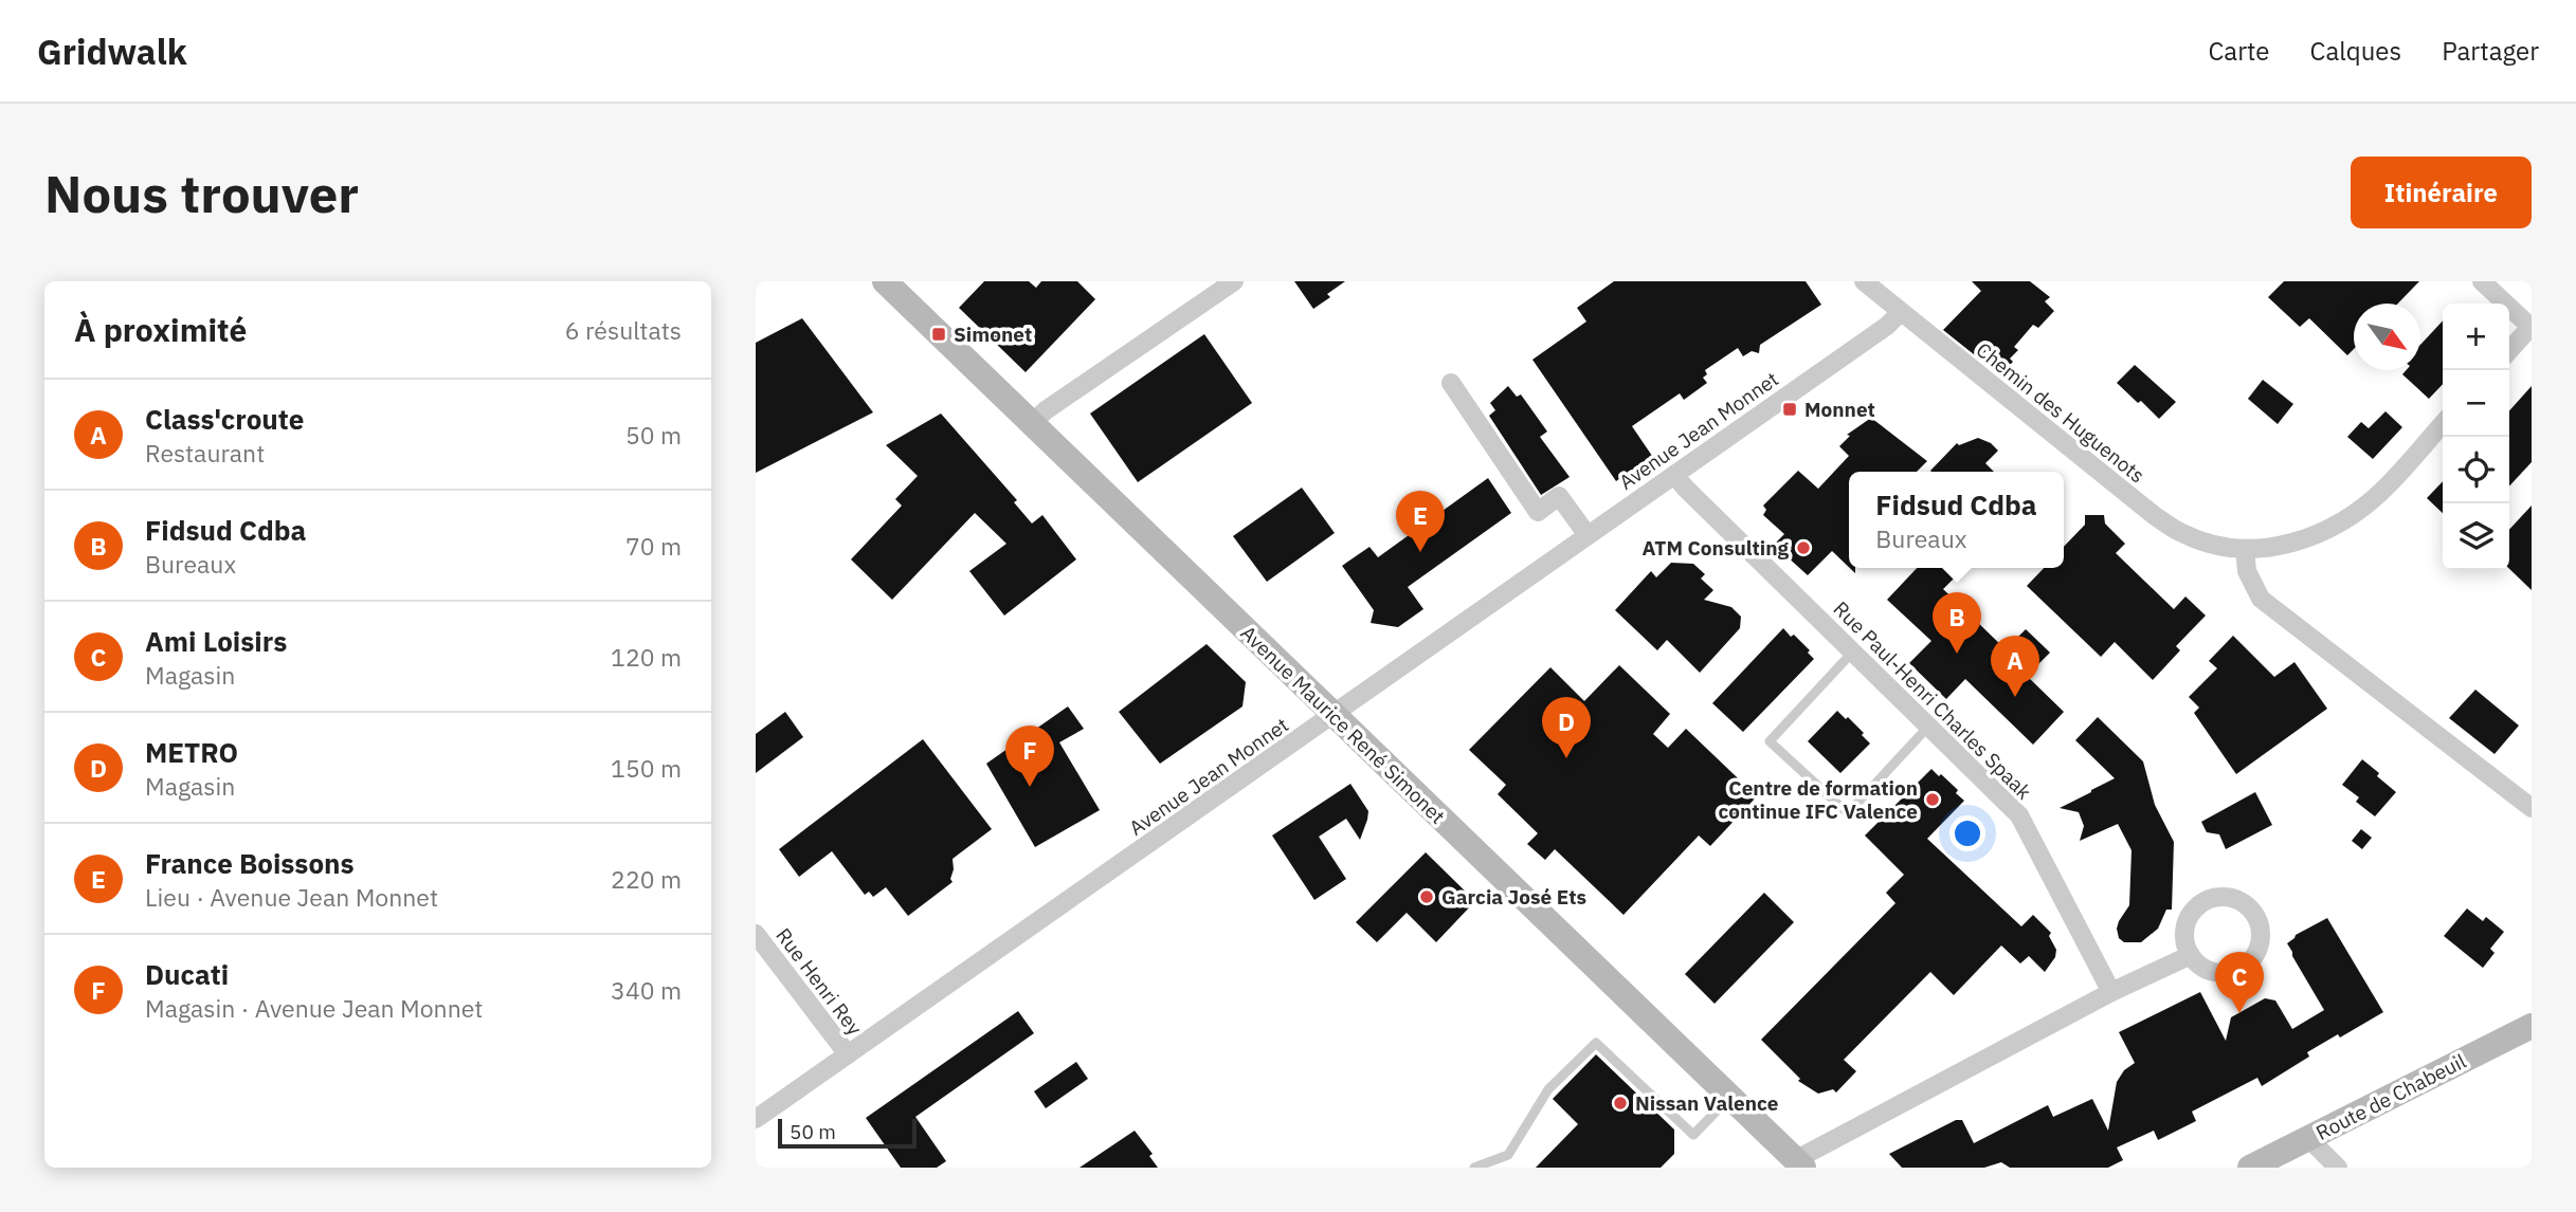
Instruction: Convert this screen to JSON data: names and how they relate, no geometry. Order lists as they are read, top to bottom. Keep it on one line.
{"streets":{"street":["Chemin des Huguenots","Avenue Jean Monnet","Rue Paul-Henri Charles Spaak","Avenue Maurice René Simonet","Rue Henri Rey","Route de Chabeuil"]},"crossings":[["Chemin des Huguenots","Avenue Jean Monnet"],["Avenue Jean Monnet","Rue Paul-Henri Charles Spaak"],["Avenue Jean Monnet","Avenue Maurice René Simonet"],["Avenue Jean Monnet","Rue Henri Rey"]],"places":{"transit":["Simonet","Monnet"],"other":["ATM Consulting","Centre de formation continue IFC Valence","Garcia José Ets","Nissan Valence"]},"scale_bar":"50 m","north":"bottom right","page":{"header":"Gridwalk","nav":["Carte","Calques","Partager"],"buttons":"Itinéraire","title":"Nous trouver","heading":["À proximité","6 résultats"],"map_buttons":["+","−"],"list":[{"mark":"A","name":"Class'croute","note":"Restaurant","value":"50 m"},{"mark":"B","name":"Fidsud Cdba","note":"Bureaux","value":"70 m"},{"mark":"C","name":"Ami Loisirs","note":"Magasin","value":"120 m"},{"mark":"D","name":"METRO","note":"Magasin","value":"150 m"},{"mark":"E","name":"France Boissons","note":"Lieu · Avenue Jean Monnet","value":"220 m"},{"mark":"F","name":"Ducati","note":"Magasin · Avenue Jean Monnet","value":"340 m"}],"popup":["Fidsud Cdba","Bureaux"],"pins":["E","B","A","D","F","C"],"scale":"50 m"}}
